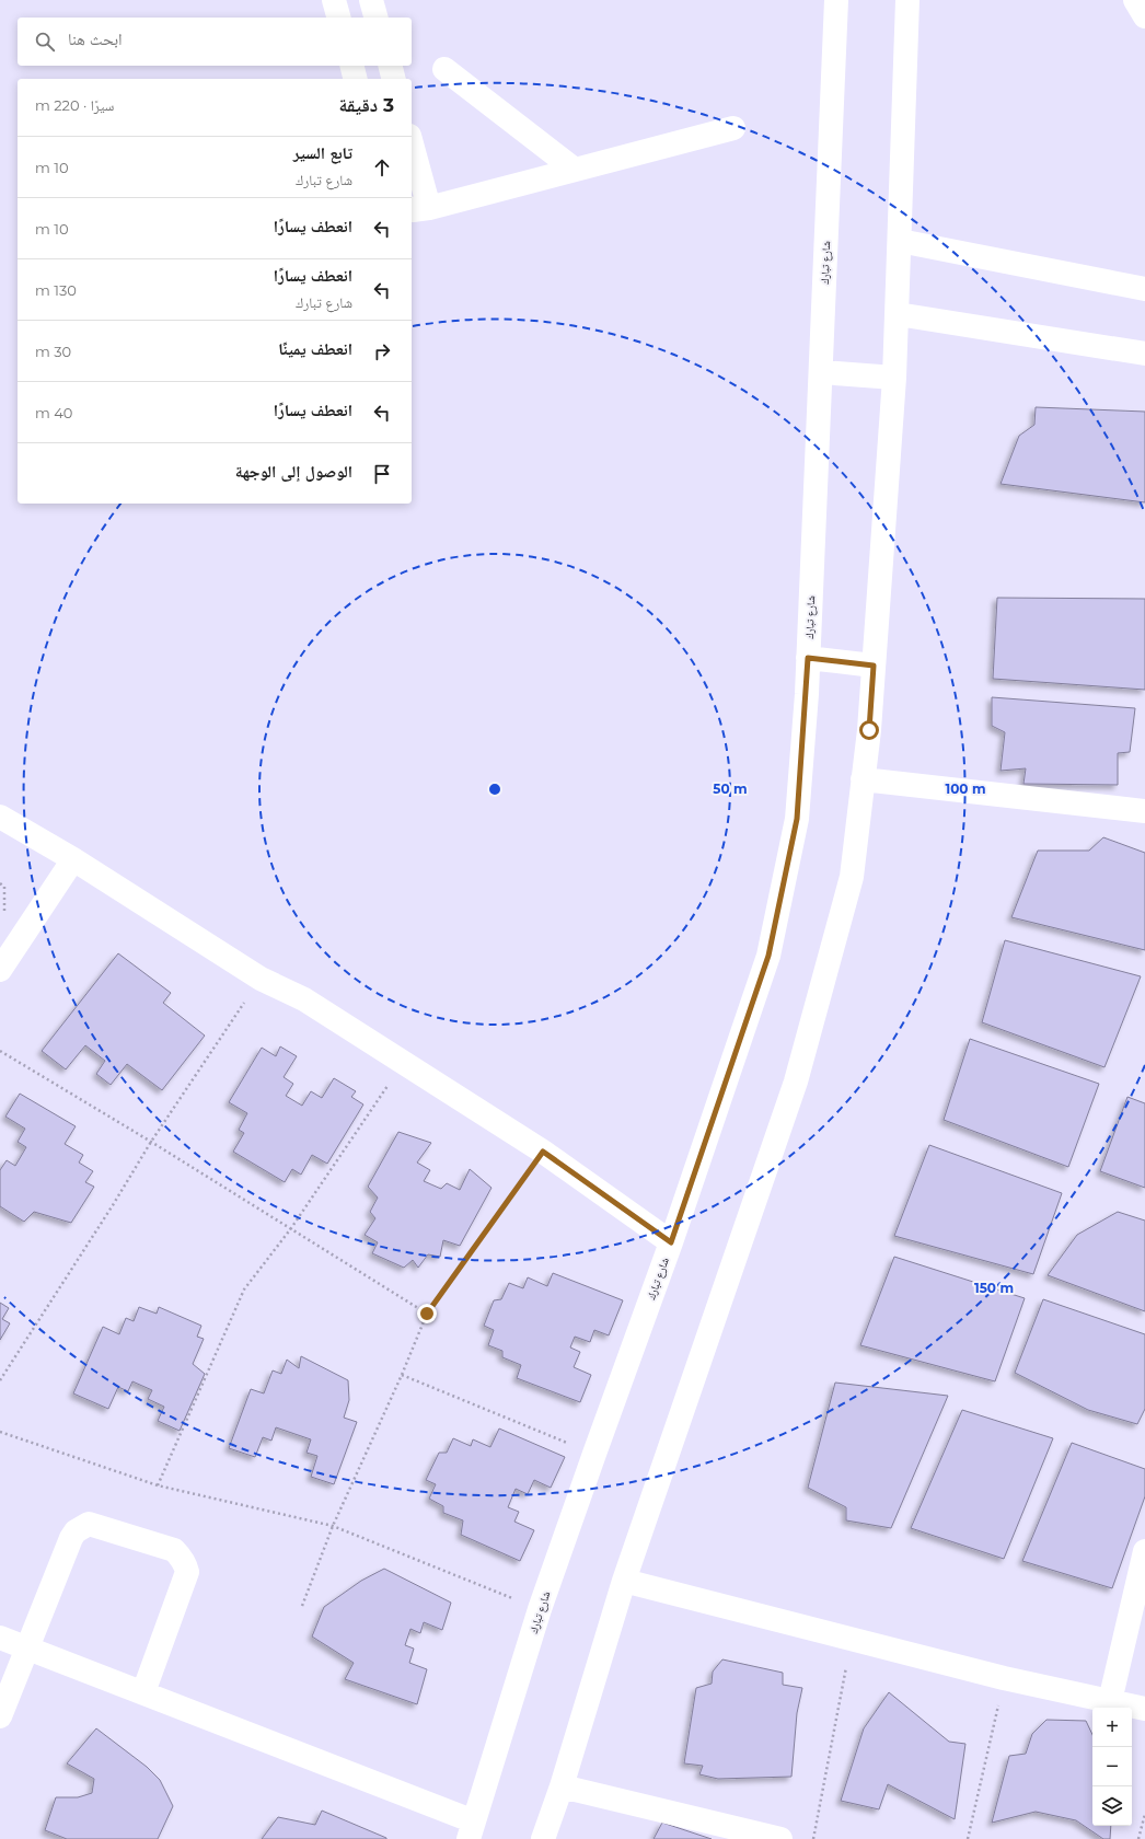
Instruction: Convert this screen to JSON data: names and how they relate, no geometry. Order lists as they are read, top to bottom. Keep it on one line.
{"streets":{"street":["شارع تبارك"]},"page":{"search":"ابحث هنا","heading":["3 دقيقة","سيرًا · 220 m"],"list":[["تابع السير","شارع تبارك","10 m"],["انعطف يسارًا","10 m"],["انعطف يسارًا","شارع تبارك","130 m"],["انعطف يمينًا","30 m"],["انعطف يسارًا","40 m"],"الوصول إلى الوجهة"],"map_buttons":["+","−"]},"rings":["50 m","100 m","150 m"]}
